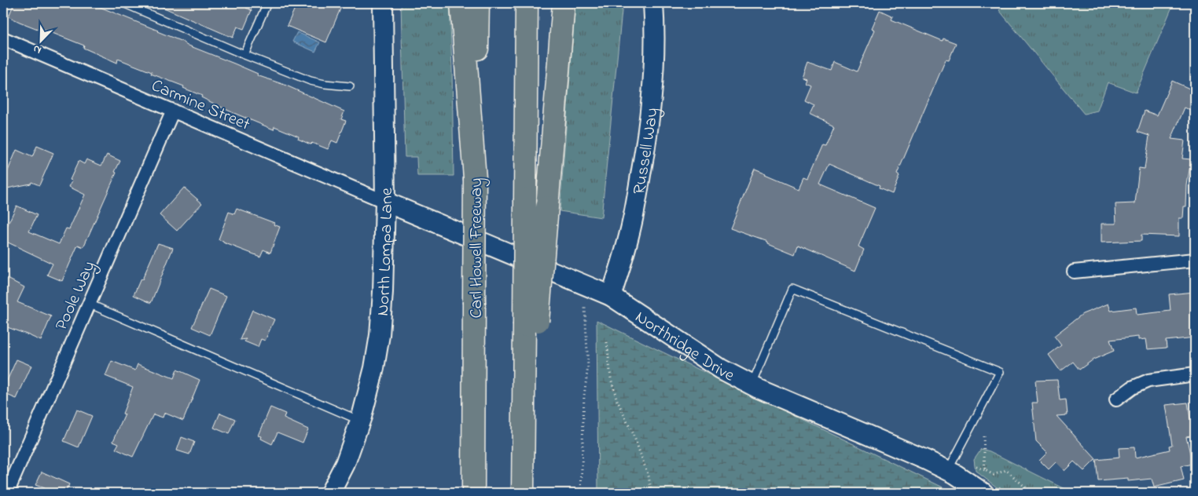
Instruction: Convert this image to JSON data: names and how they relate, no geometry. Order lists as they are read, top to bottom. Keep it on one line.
{"streets":{"highway":["Carl Howell Freeway"],"street":["Carmine Street","Russell Way","North Lompa Lane","Poole Way","Northridge Drive"]},"crossings":[["Carmine Street","North Lompa Lane"],["Carmine Street","Poole Way"],["Carmine Street","Northridge Drive"],["Russell Way","Northridge Drive"],["North Lompa Lane","Northridge Drive"]],"north":"bottom left"}
